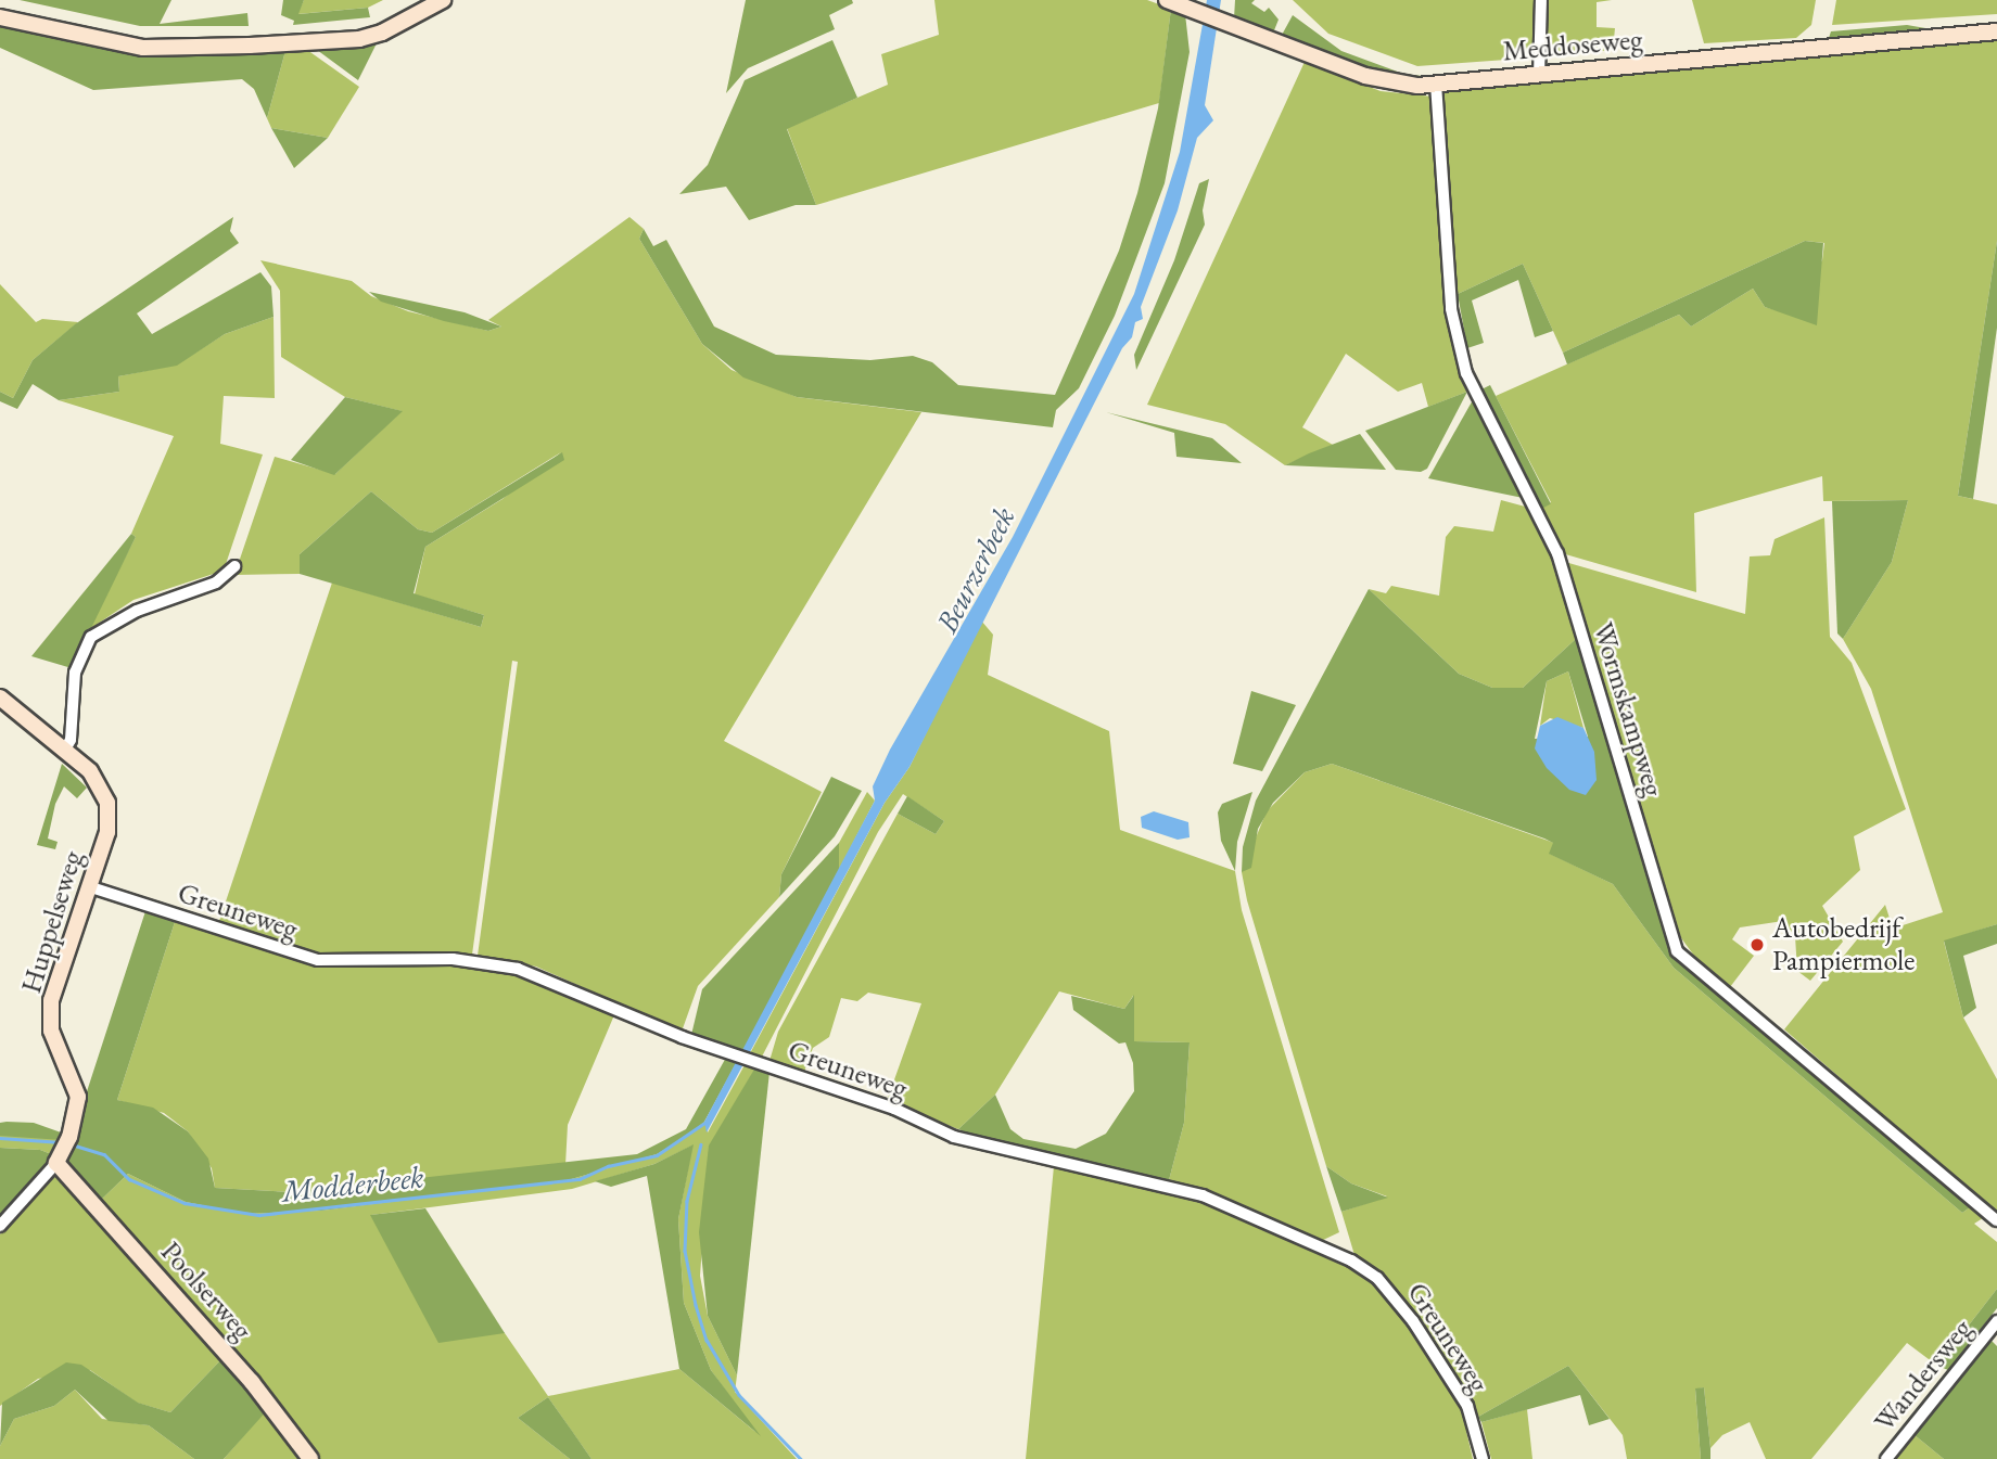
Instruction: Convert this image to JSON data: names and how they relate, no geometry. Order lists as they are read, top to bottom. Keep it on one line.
{"streets":{"street":["Meddoseweg","Wormskampweg","Greuneweg","Huppelseweg","Poolserweg","Wandersweg"]},"crossings":[["Meddoseweg","Wormskampweg"],["Greuneweg","Huppelseweg"],["Huppelseweg","Poolserweg"]],"water":["Beurzerbeek","Modderbeek"],"places":["Autobedrijf Pampiermole"]}
